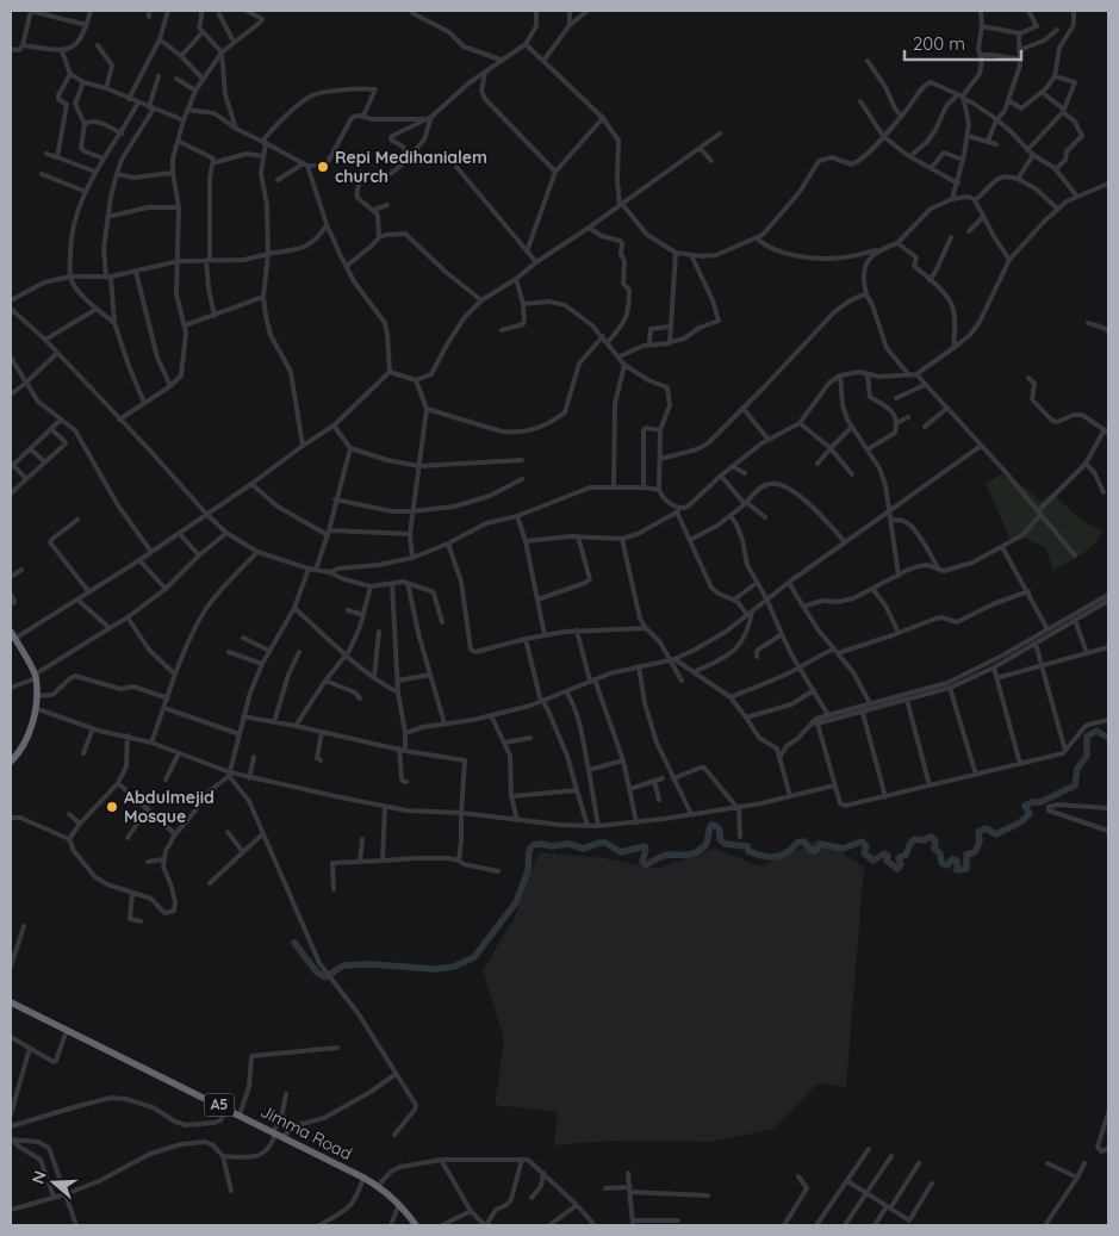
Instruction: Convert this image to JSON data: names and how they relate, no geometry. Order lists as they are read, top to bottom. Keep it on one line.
{"streets":{"highway":["A5","Jimma Road"]},"places":["Repi Medihanialem church","Abdulmejid Mosque"],"scale_bar":"200 m","north":"left"}
